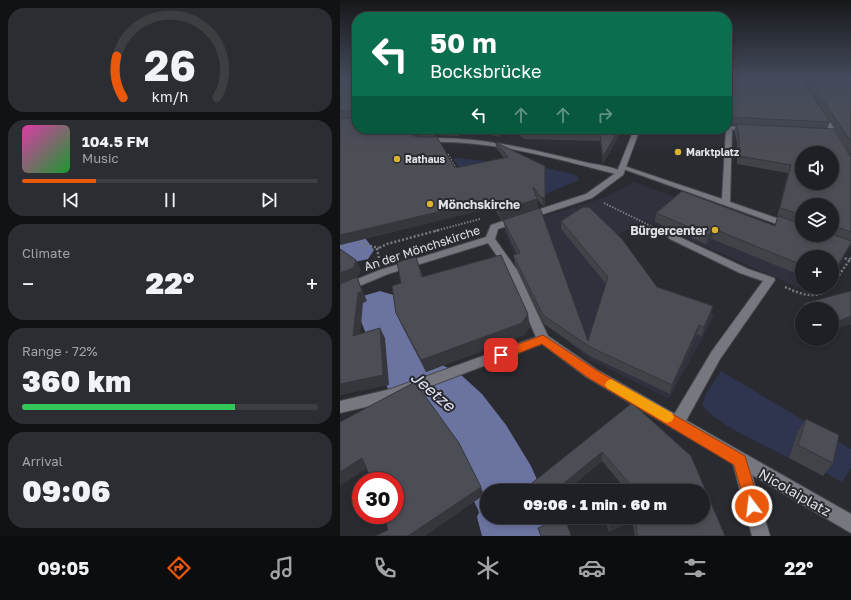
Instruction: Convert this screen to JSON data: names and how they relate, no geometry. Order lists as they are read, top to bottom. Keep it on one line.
{"streets":{"street":["An der Mönchskirche","Nicolaiplatz"]},"crossings":[["An der Mönchskirche","Nicolaiplatz"]],"water":["Jeetze"],"places":["Marktplatz","Rathaus","Mönchskirche","Bürgercenter"],"page":{"turn":["50 m","Bocksbrücke"],"song":["104.5 FM","Music"],"map_buttons":["+","−"],"tile":["Climate",["Range · 72%","360 km"],["Arrival","09:06"]],"heat":["−","22°","+"],"limit":"30","trip":"09:06 · 1 min · 60 m","tabs":["09:05","22°"],"gauge":["26","km/h"]}}
